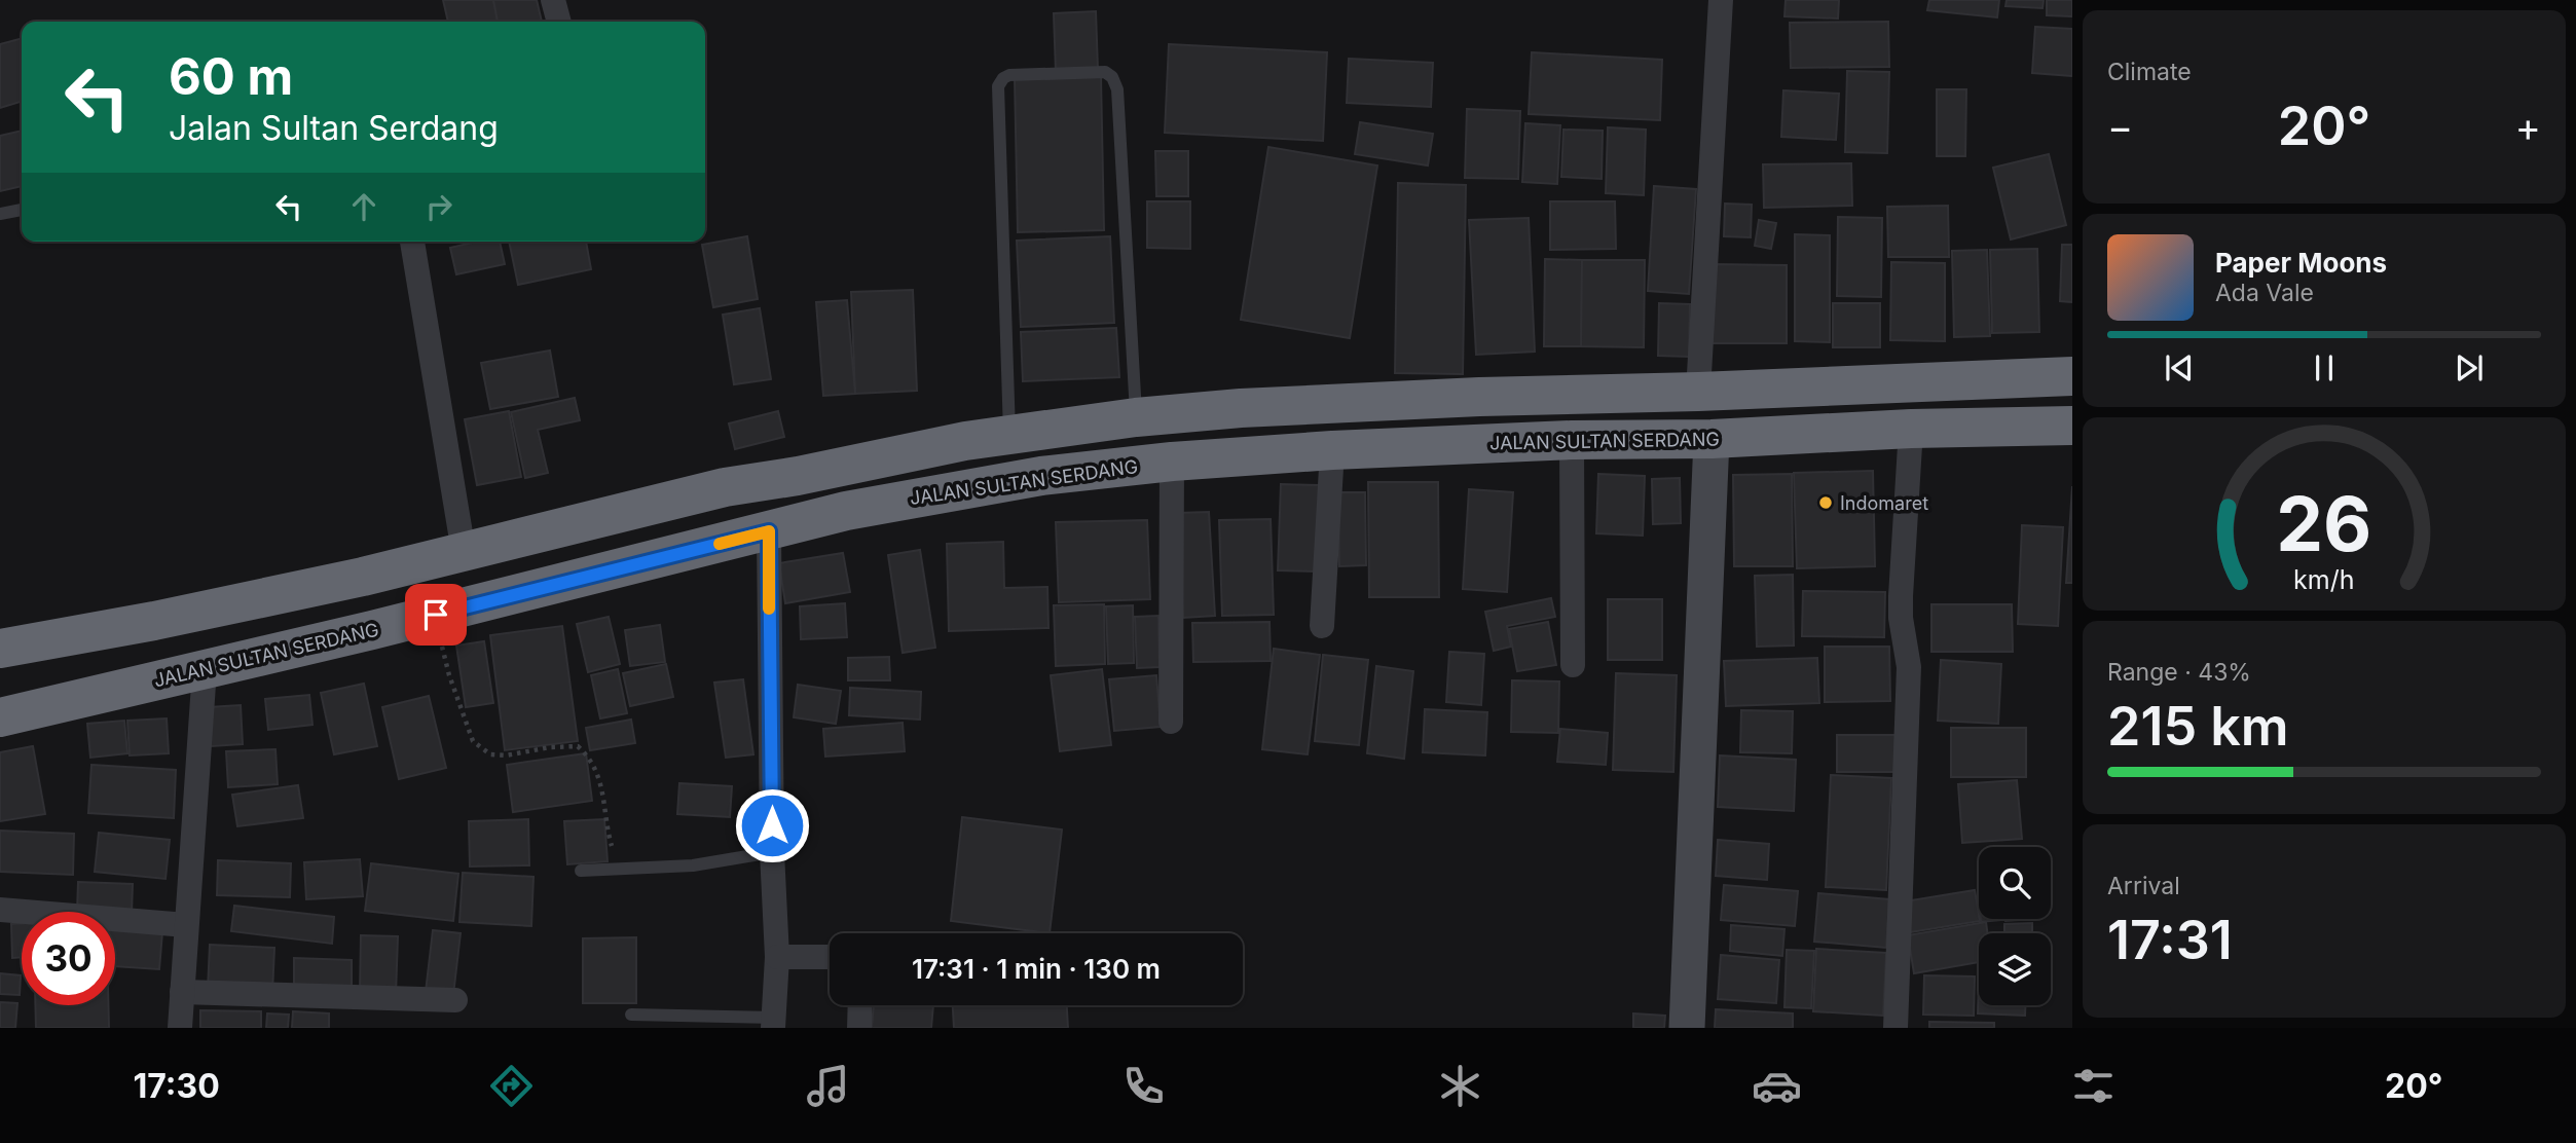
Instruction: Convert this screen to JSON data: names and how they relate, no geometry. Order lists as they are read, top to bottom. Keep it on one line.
{"streets":{"highway":["JALAN SULTAN SERDANG"]},"places":["Indomaret"],"page":{"tile":["Climate",["Range · 43%","215 km"],["Arrival","17:31"]],"turn":["60 m","Jalan Sultan Serdang"],"heat":["−","20°","+"],"song":["Paper Moons","Ada Vale"],"limit":"30","trip":"17:31 · 1 min · 130 m","tabs":["17:30","20°"],"gauge":["26","km/h"]}}
